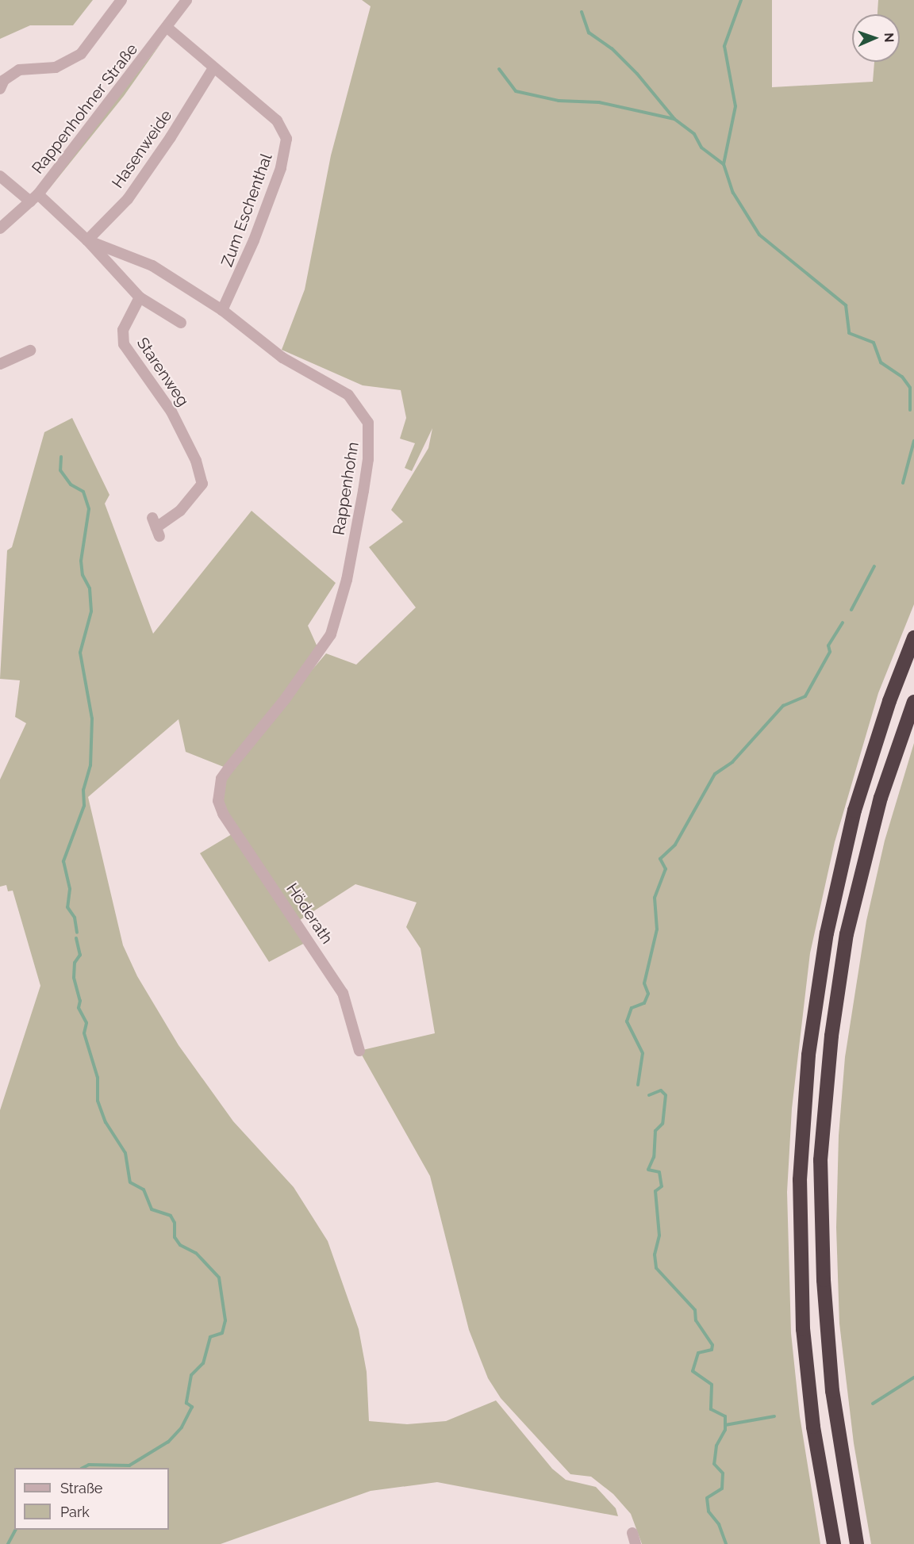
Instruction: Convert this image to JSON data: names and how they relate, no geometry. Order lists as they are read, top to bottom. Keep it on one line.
{"streets":{"street":["Rappenhohner Straße","Hasenweide","Zum Eschenthal","Starenweg","Rappenhohn","Höderath"]},"crossings":[["Rappenhohner Straße","Zum Eschenthal"],["Rappenhohner Straße","Rappenhohn"],["Hasenweide","Zum Eschenthal"],["Hasenweide","Rappenhohn"],["Zum Eschenthal","Rappenhohn"],["Starenweg","Rappenhohn"],["Rappenhohn","Höderath"]],"legend":["Straße","Park"],"north":"right"}
